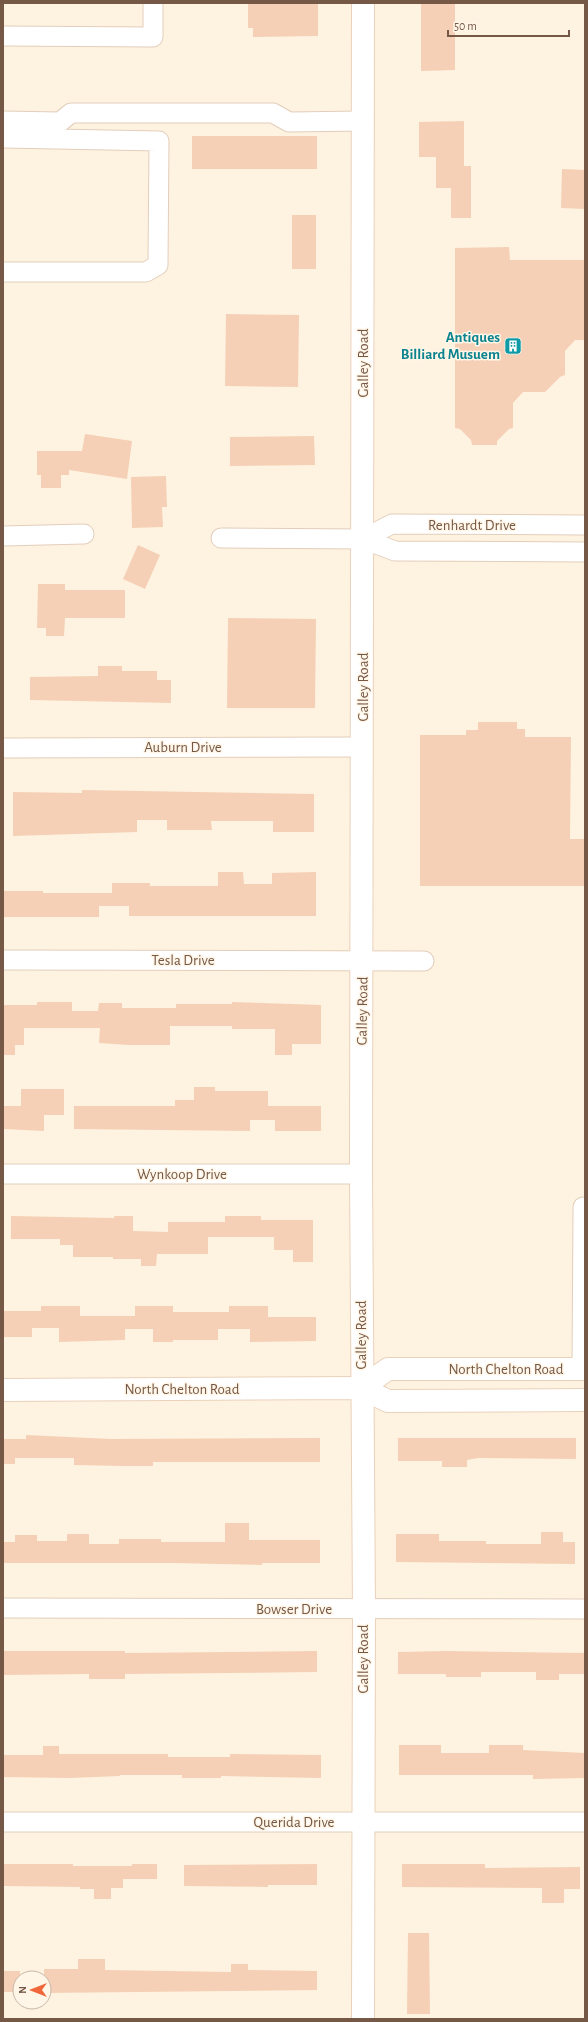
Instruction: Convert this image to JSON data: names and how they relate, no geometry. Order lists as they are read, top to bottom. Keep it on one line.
{"streets":{"main road":["Galley Road","North Chelton Road"],"street":["Renhardt Drive","Auburn Drive","Tesla Drive","Wynkoop Drive","Bowser Drive","Querida Drive"]},"crossings":[["Galley Road","Renhardt Drive"],["Galley Road","Auburn Drive"],["Galley Road","Tesla Drive"],["Galley Road","Wynkoop Drive"],["Galley Road","North Chelton Road"],["Galley Road","Bowser Drive"],["Galley Road","Querida Drive"]],"places":{"building":["Antiques Billiard Musuem"]},"scale_bar":"50 m","north":"left"}
